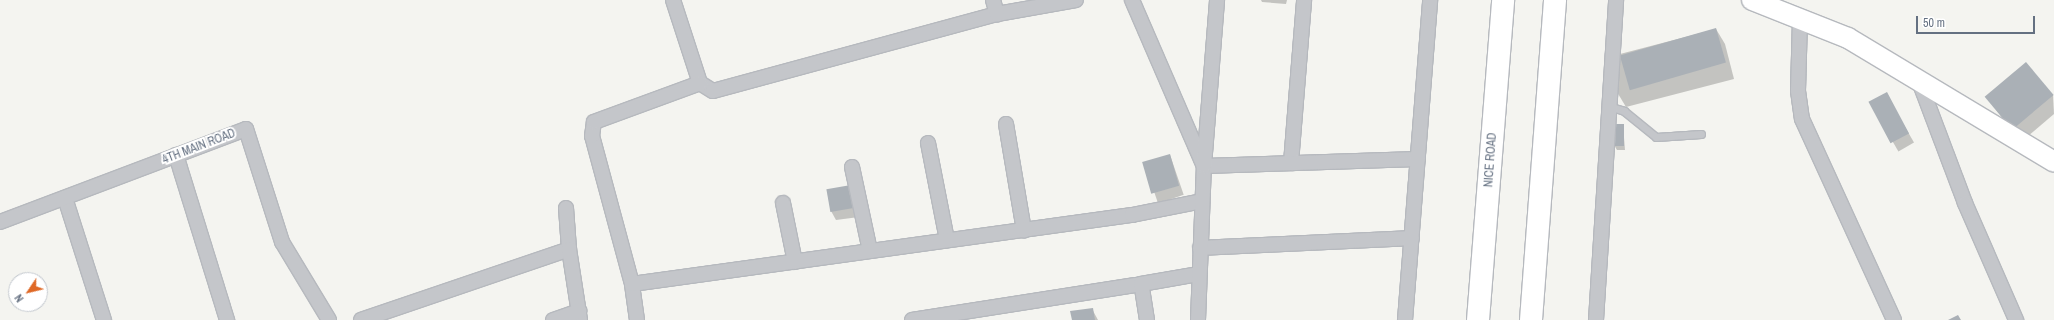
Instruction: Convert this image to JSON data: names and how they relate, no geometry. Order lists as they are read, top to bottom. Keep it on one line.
{"streets":{"highway":["NICE ROAD"],"street":["4TH MAIN ROAD"]},"scale_bar":"50 m","north":"bottom left"}
